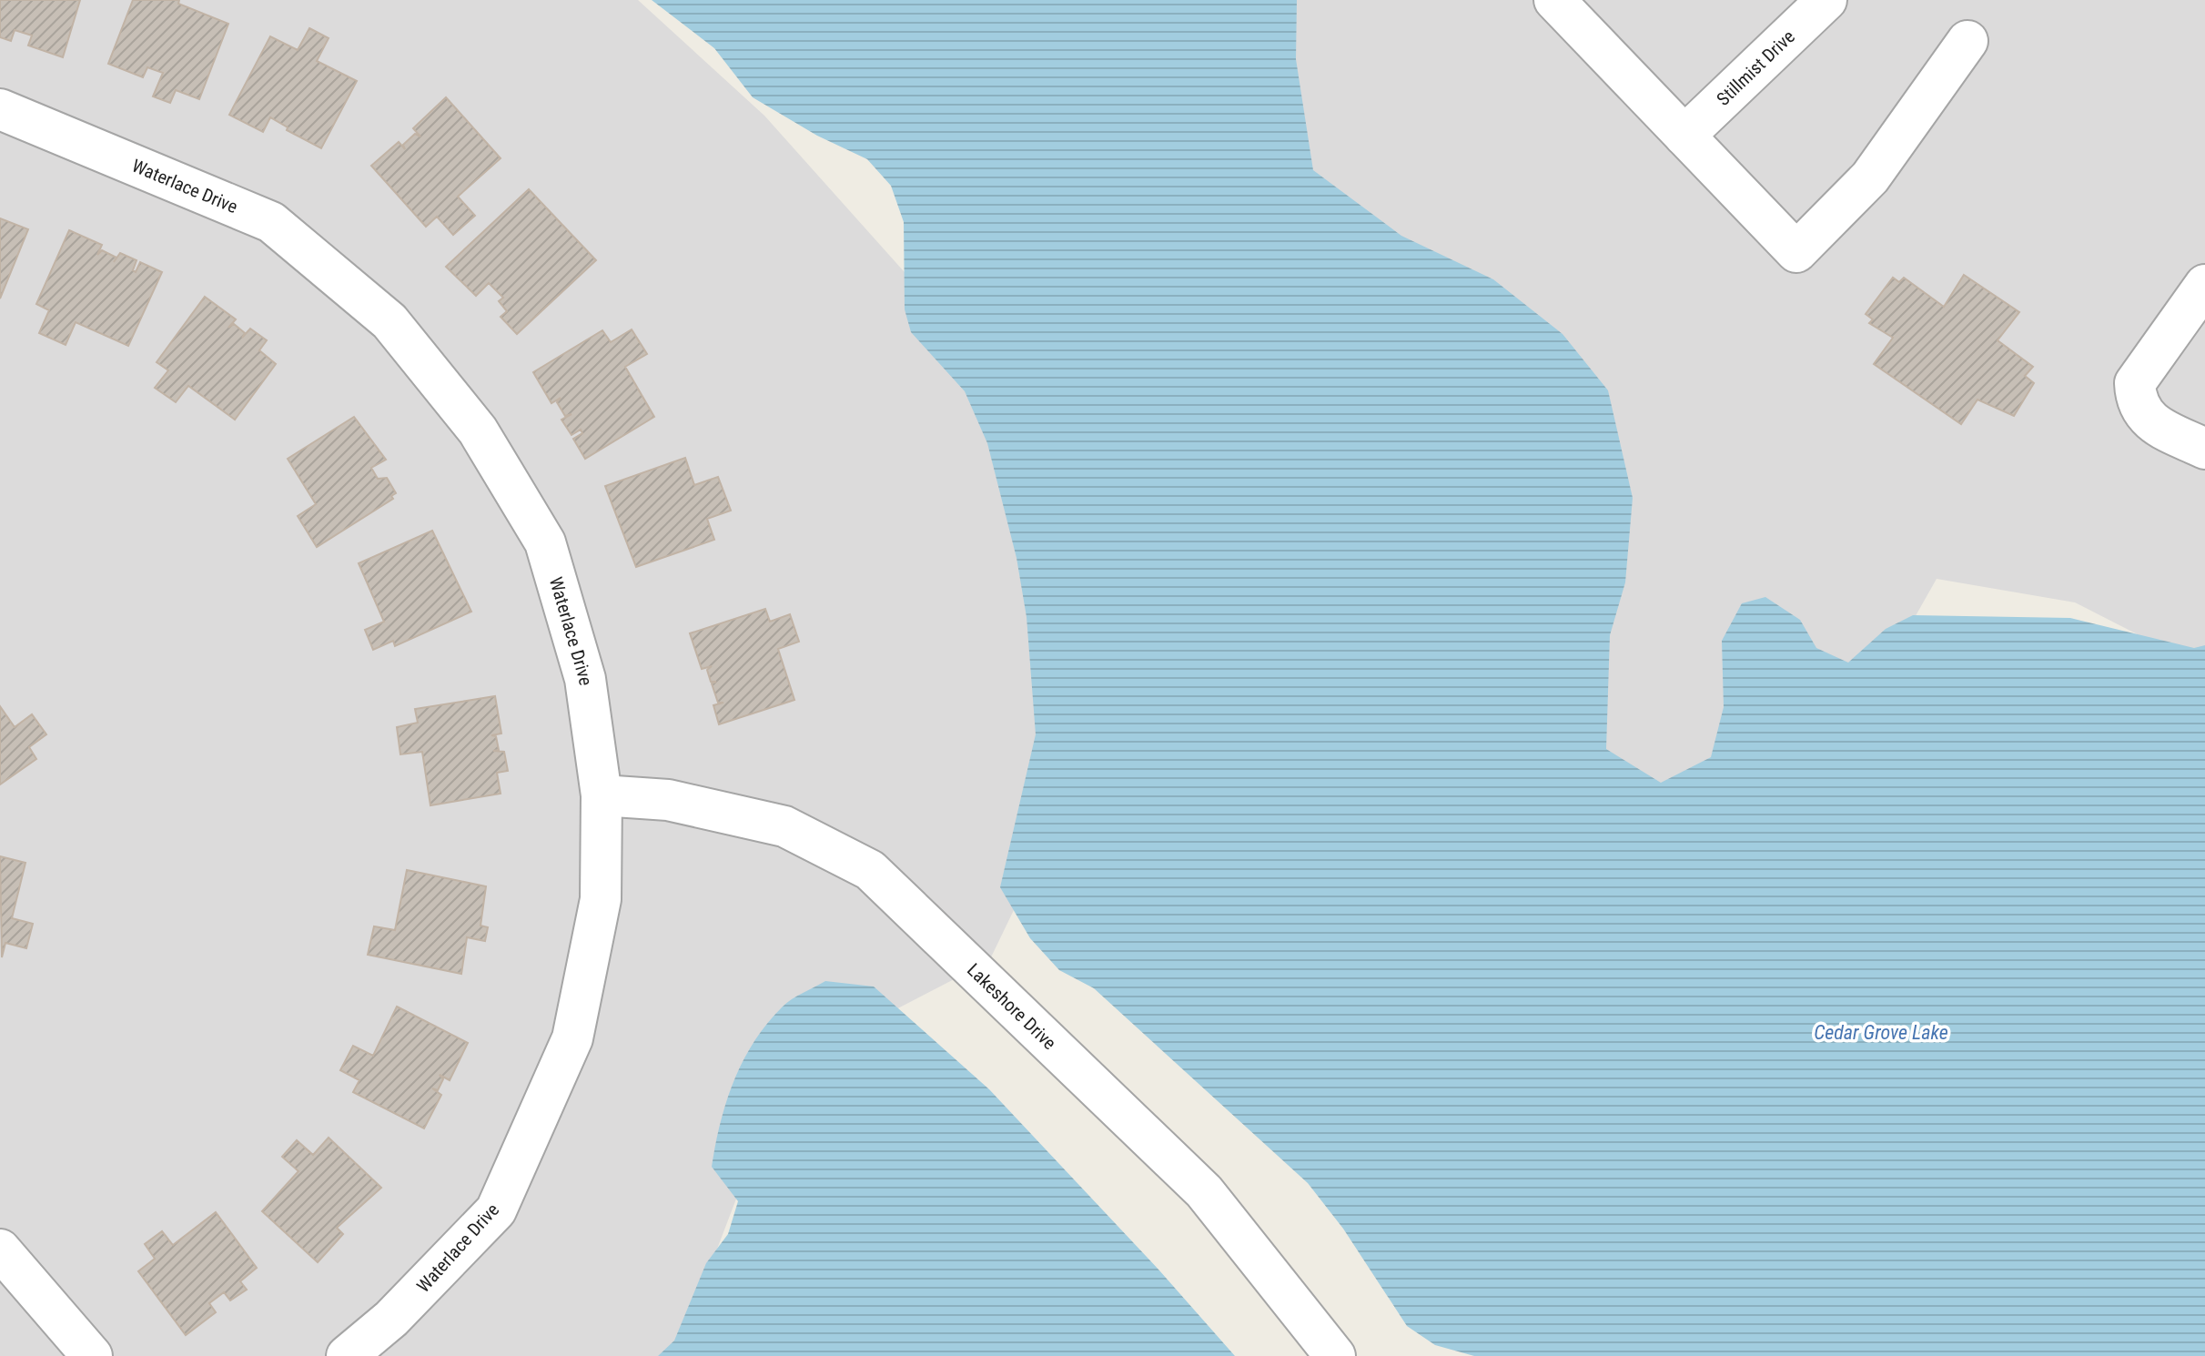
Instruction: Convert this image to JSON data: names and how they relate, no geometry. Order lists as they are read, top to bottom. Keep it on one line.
{"streets":{"street":["Stillmist Drive","Waterlace Drive","Lakeshore Drive"]},"crossings":[["Waterlace Drive","Lakeshore Drive"]],"water":["Cedar Grove Lake"]}
